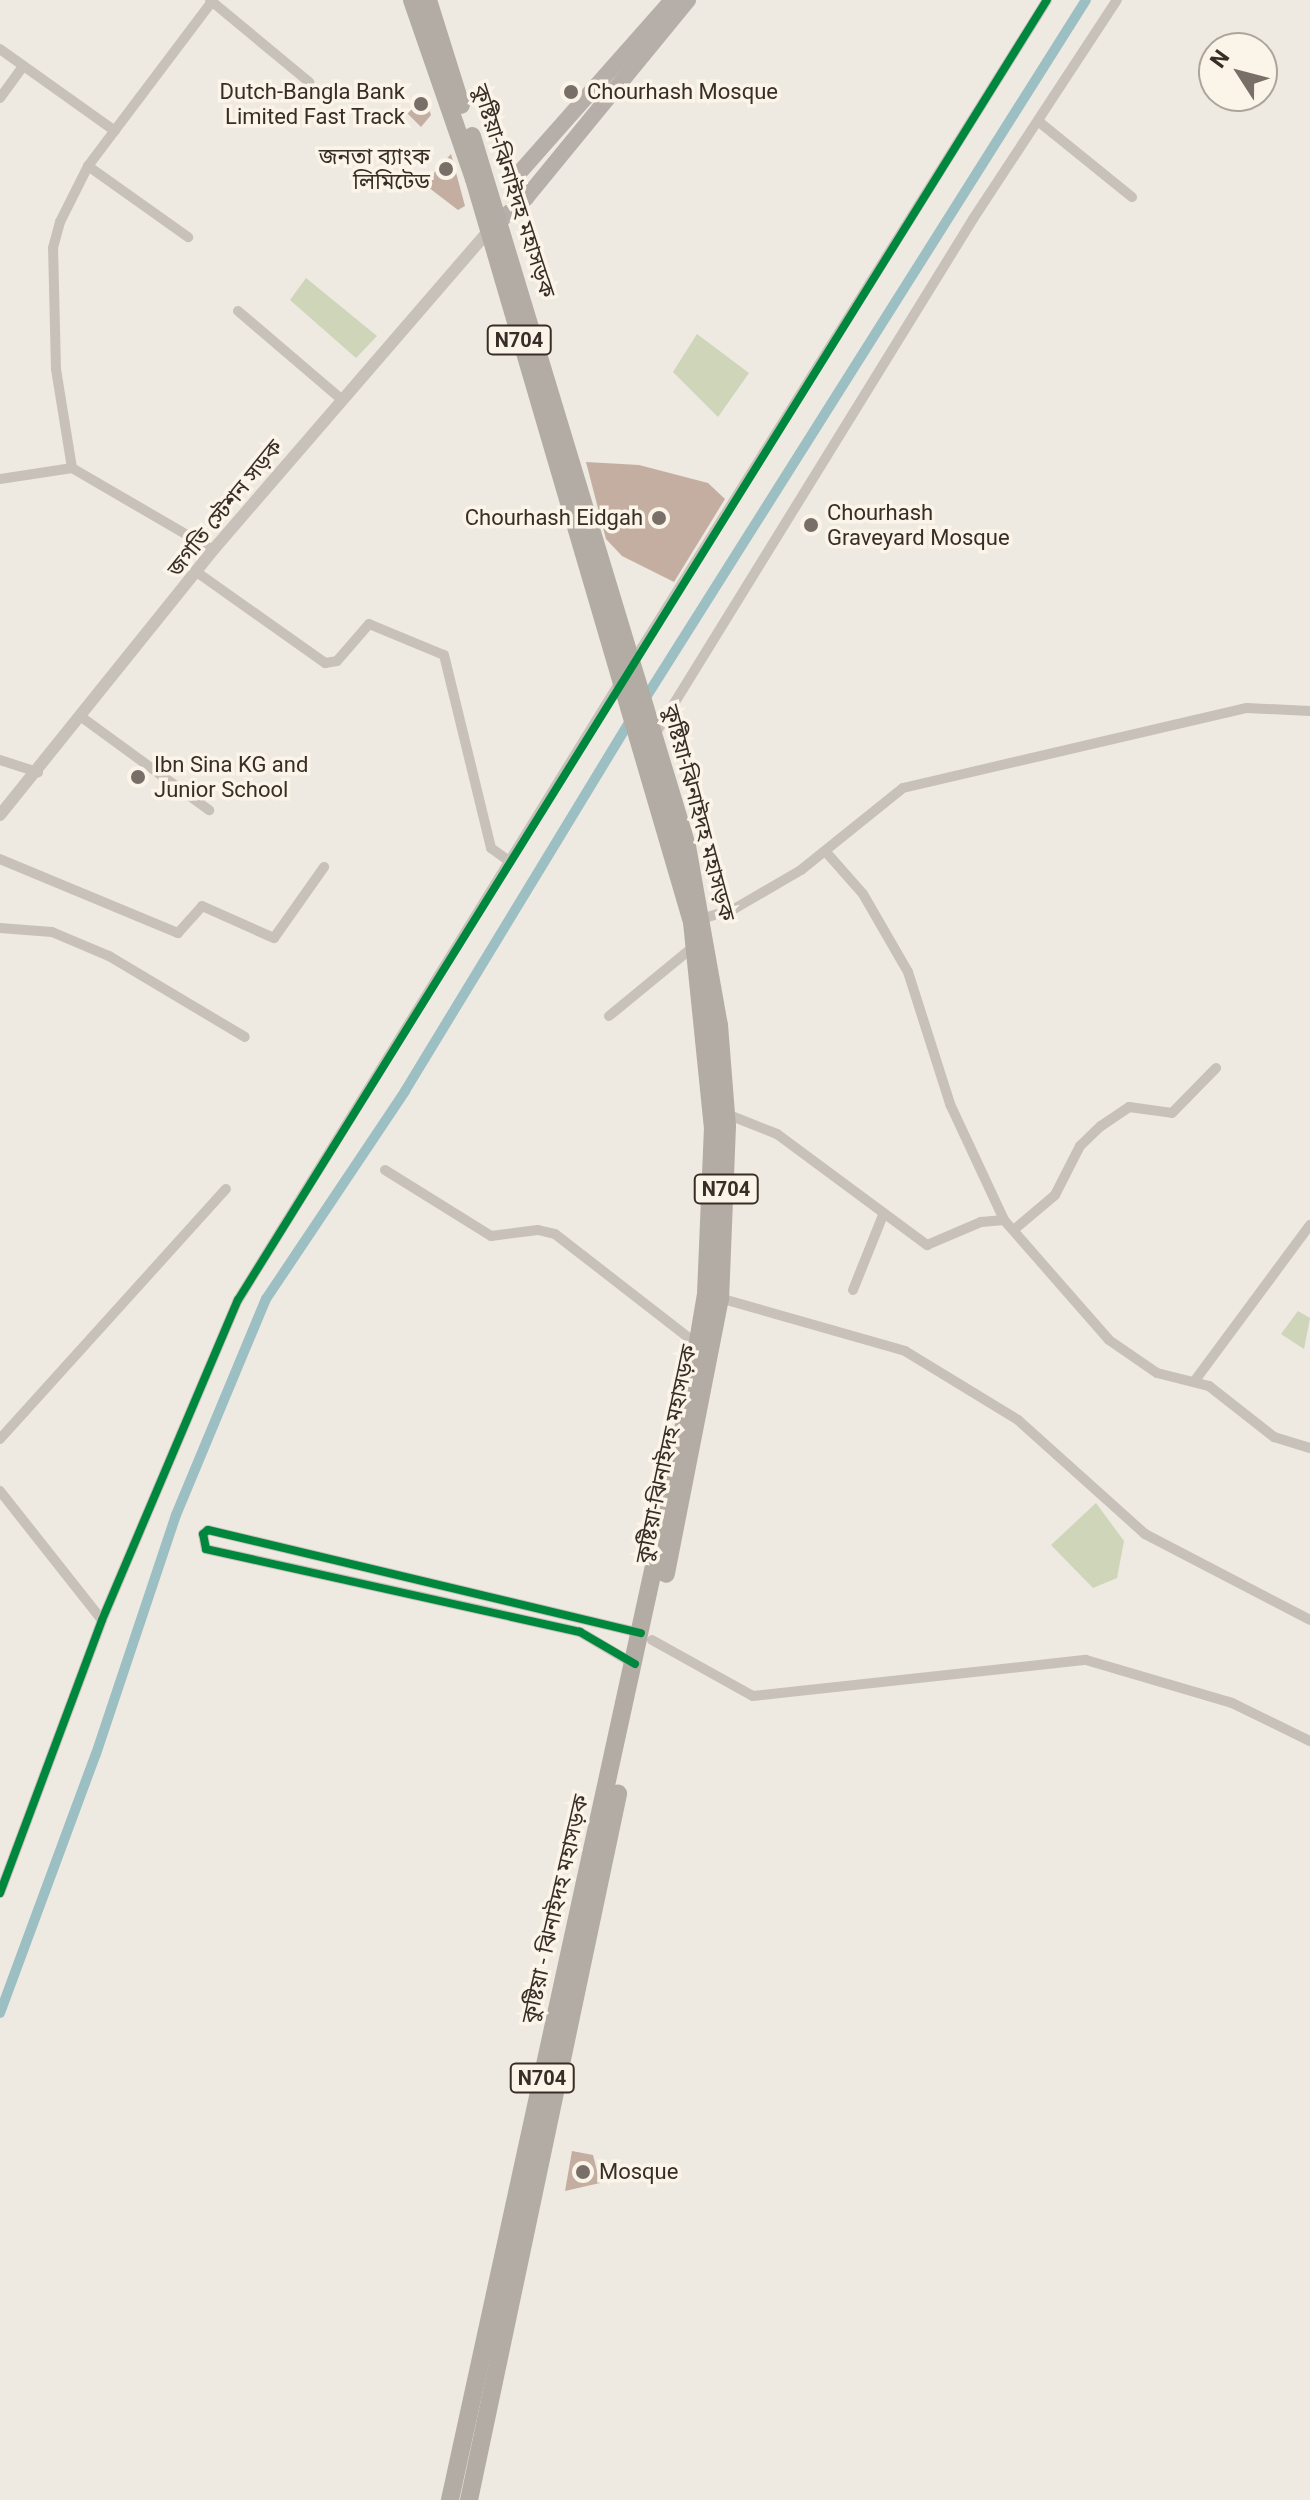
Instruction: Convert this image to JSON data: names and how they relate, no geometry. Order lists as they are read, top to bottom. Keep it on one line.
{"streets":{"highway":["কুষ্টিয়া-ঝিনাইদহ মহাসড়ক","N704","কুষ্টিয়া - ঝিনাইদহ মহাসড়ক"],"street":["জগতি স্টেশন সড়ক"]},"crossings":[["কুষ্টিয়া-ঝিনাইদহ মহাসড়ক","জগতি স্টেশন সড়ক"],["কুষ্টিয়া-ঝিনাইদহ মহাসড়ক","কুষ্টিয়া - ঝিনাইদহ মহাসড়ক"]],"places":["Chourhash Mosque","Dutch-Bangla Bank Limited Fast Track","জনতা ব্যাংক লিমিটেড","Chourhash Eidgah","Chourhash Graveyard Mosque","Ibn Sina KG and Junior School","Mosque"],"north":"top left"}
